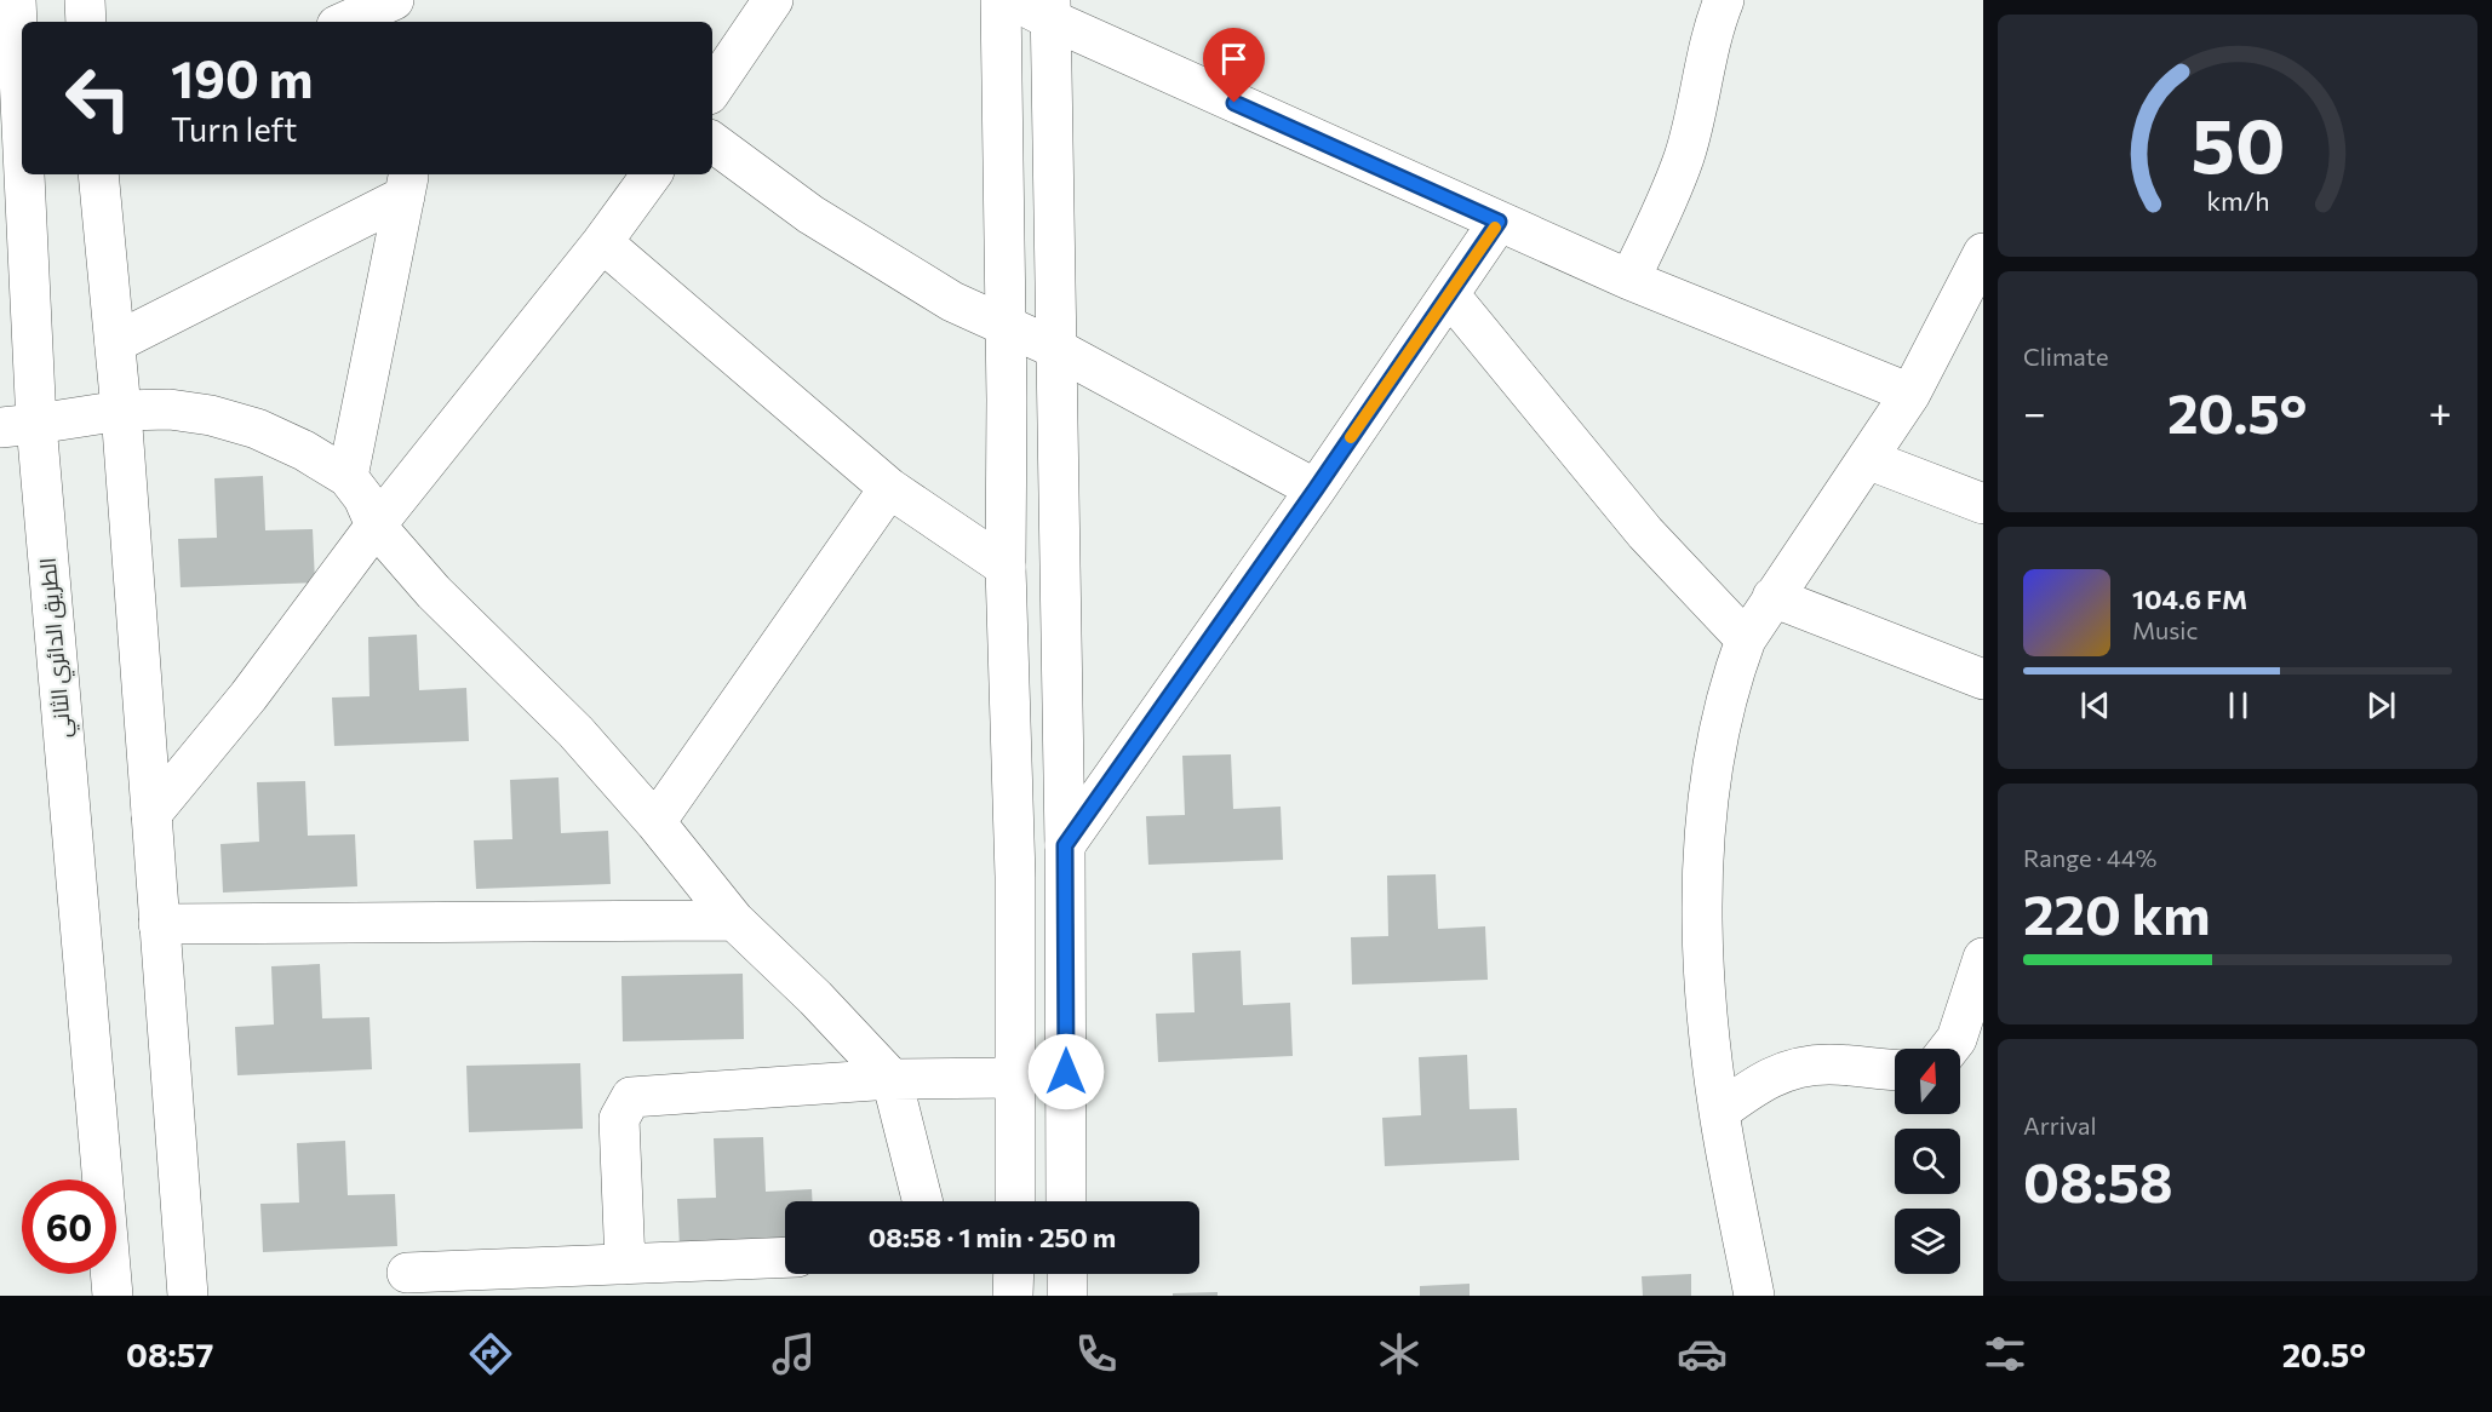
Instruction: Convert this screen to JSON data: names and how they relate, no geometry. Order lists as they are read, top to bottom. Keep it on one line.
{"streets":{"street":["الطريق الدائري الثاني"]},"north":"top","page":{"turn":["190 m","Turn left"],"tile":["Climate",["Range · 44%","220 km"],["Arrival","08:58"]],"heat":["−","20.5°","+"],"song":["104.6 FM","Music"],"limit":"60","trip":"08:58 · 1 min · 250 m","tabs":["08:57","20.5°"],"gauge":["50","km/h"]}}
